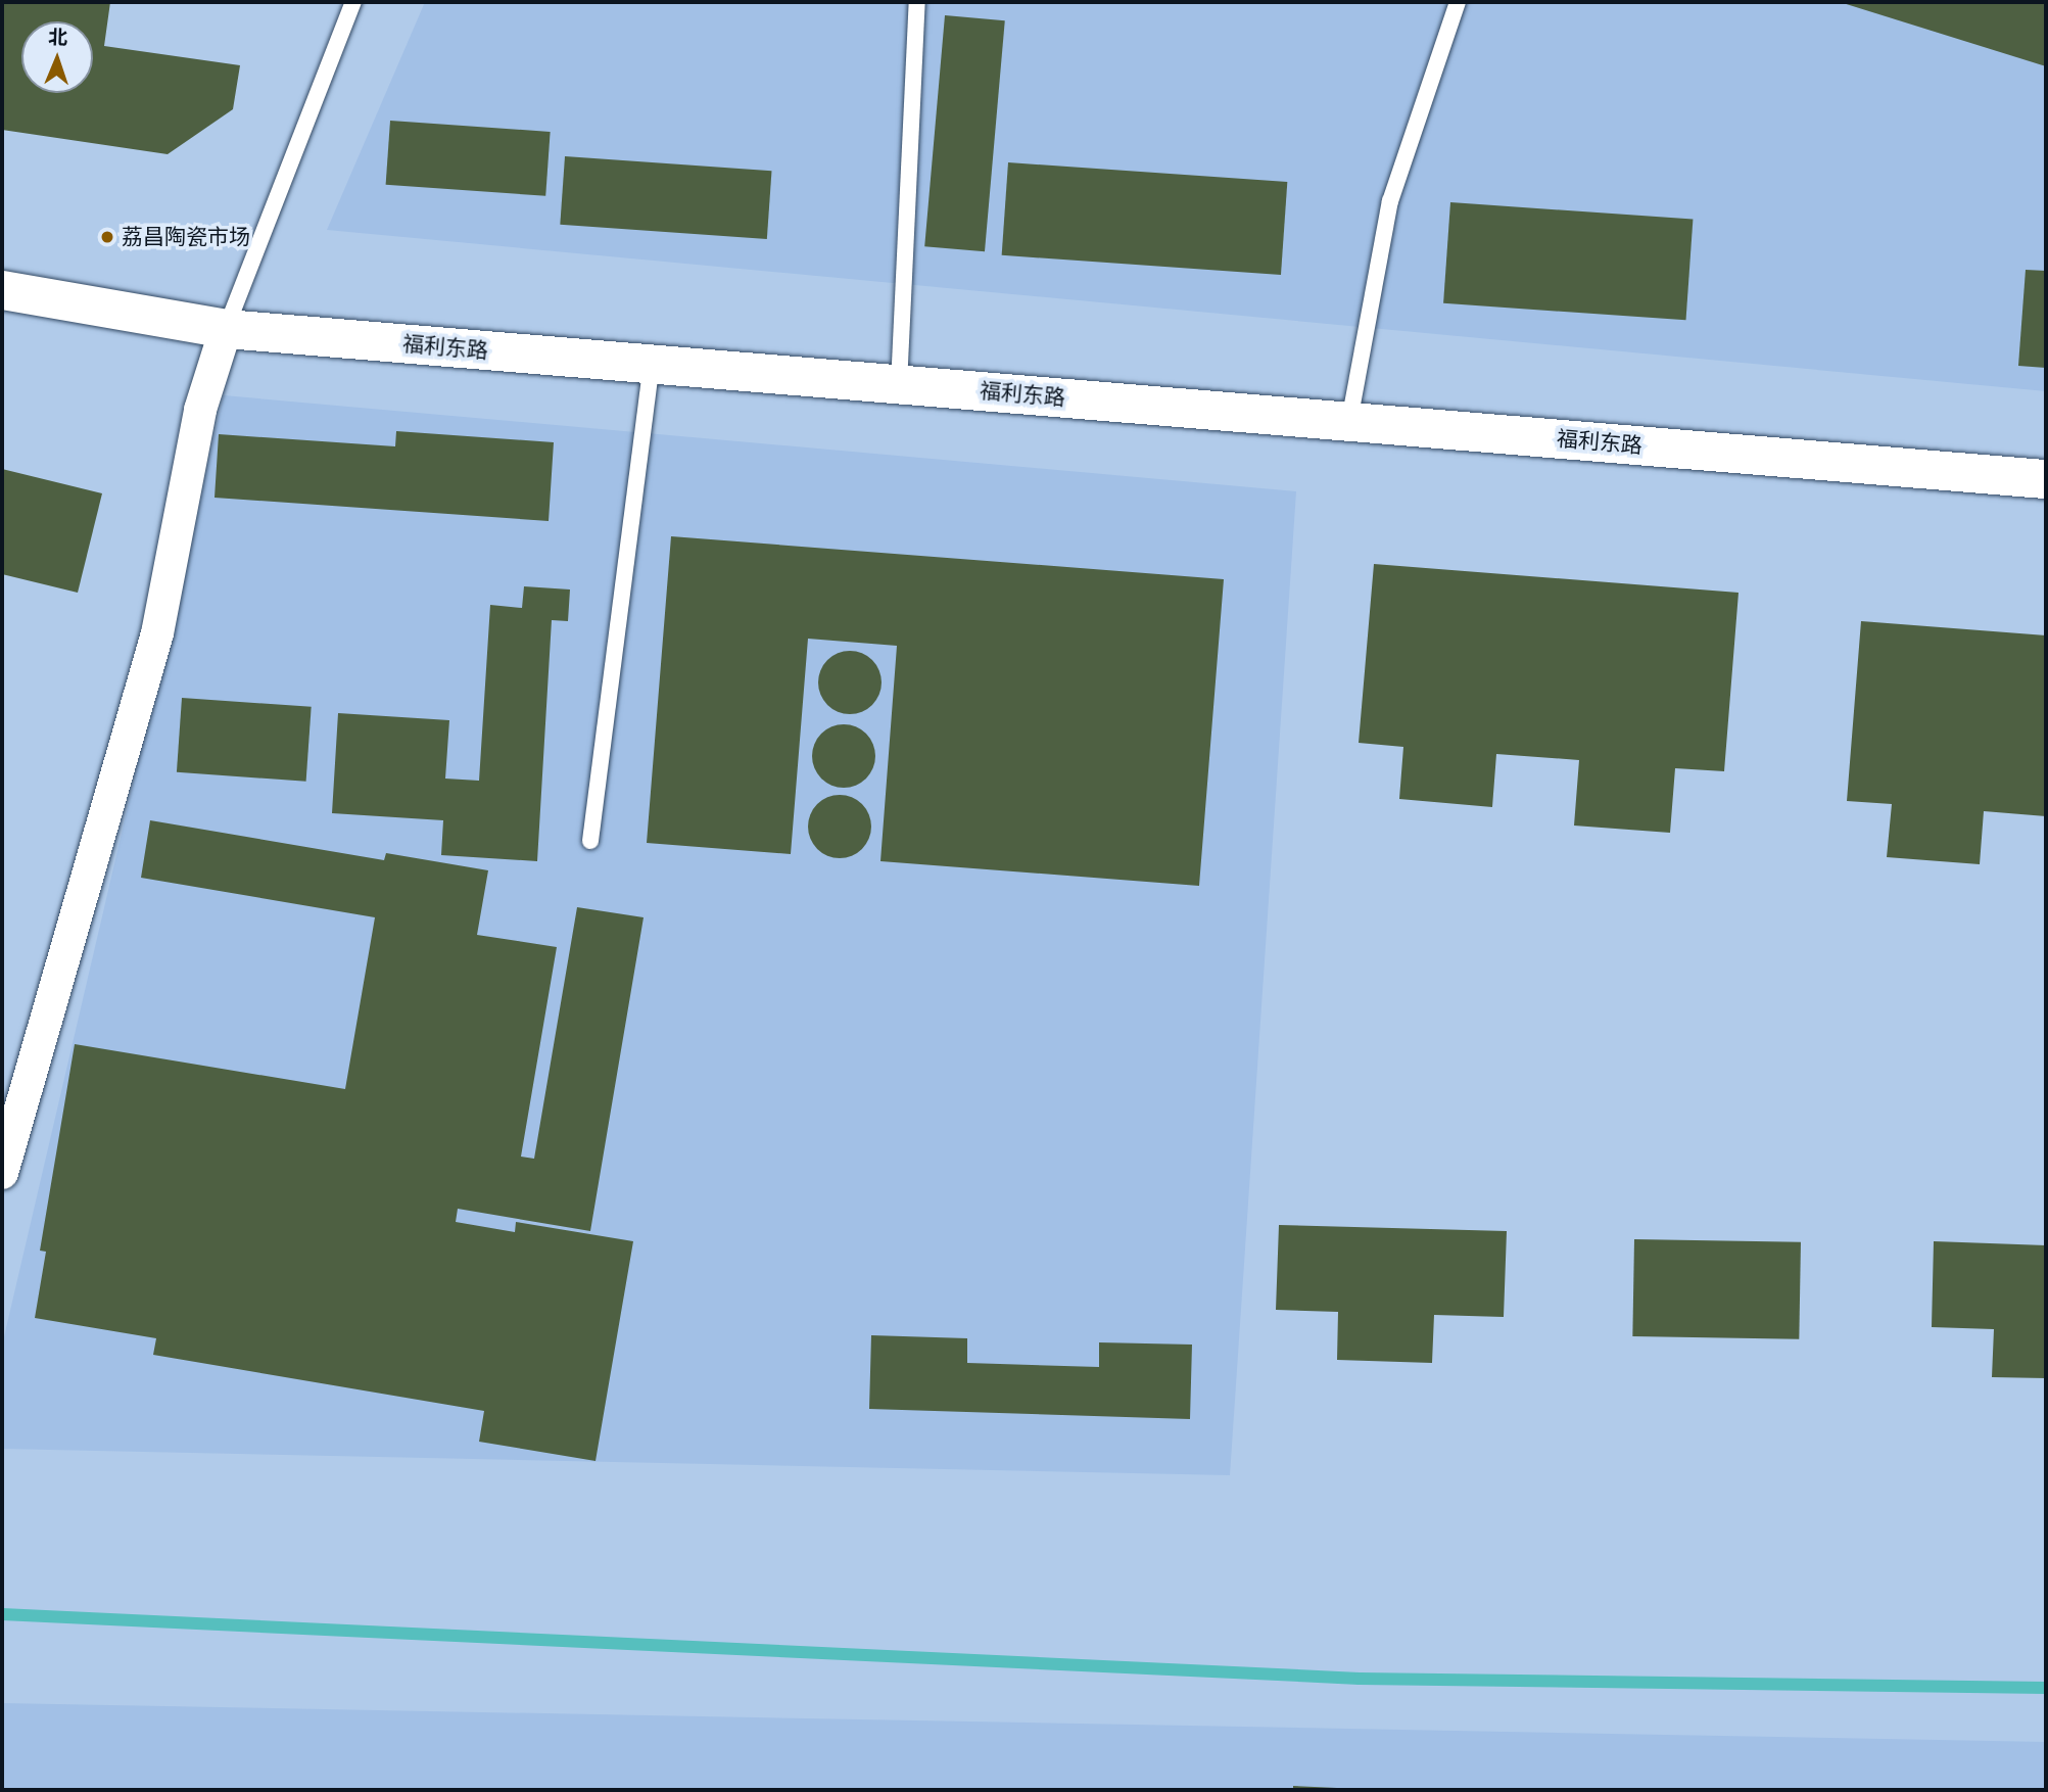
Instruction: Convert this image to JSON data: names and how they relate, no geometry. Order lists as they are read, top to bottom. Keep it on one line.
{"streets":{"main road":["福利东路"]},"places":["荔昌陶瓷市场"],"north":"top"}
